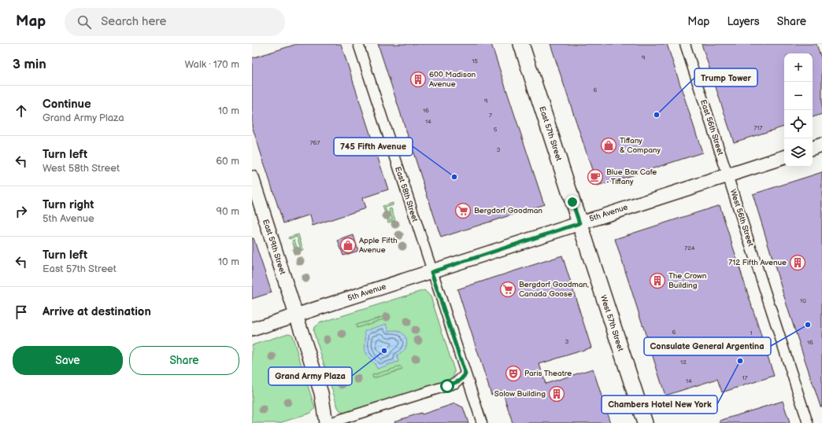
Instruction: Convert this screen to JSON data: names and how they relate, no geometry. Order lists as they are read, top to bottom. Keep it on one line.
{"streets":{"main road":["East 57th Street","5th Avenue","East 59th Street","West 57th Street"],"street":["East 56th Street","East 58th Street","West 56th Street"]},"crossings":[["East 56th Street","5th Avenue"],["East 56th Street","West 56th Street"],["East 57th Street","5th Avenue"],["East 57th Street","West 57th Street"],["East 58th Street","5th Avenue"],["5th Avenue","West 56th Street"],["5th Avenue","East 59th Street"],["5th Avenue","West 57th Street"]],"places":{"building":["600 Madison Avenue","712 Fifth Avenue","The Crown Building","Solow Building"],"other":["Trump Tower","745 Fifth Avenue","Consulate General Argentina","Grand Army Plaza","Chambers Hotel New York"],"shop":["Tiffany & Company","Apple Fifth Avenue"],"cafe":["Blue Box Cafe - Tiffany"],"supermarket":["Bergdorf Goodman","Bergdorf Goodman, Canada Goose"],"theatre":["Paris Theatre"]},"house_numbers":["9","15","6","9","16","7","14","717","5","767","3","724","10","6","1","3","16","12","17","14"],"page":{"header":"Map","search":"Search here","nav":["Map","Layers","Share"],"heading":["3 min","Walk · 170 m"],"map_buttons":["+","−"],"list":[["Continue","Grand Army Plaza","10 m"],["Turn left","West 58th Street","60 m"],["Turn right","5th Avenue","90 m"],["Turn left","East 57th Street","10 m"],"Arrive at destination"],"buttons":["Save","Share"]}}
